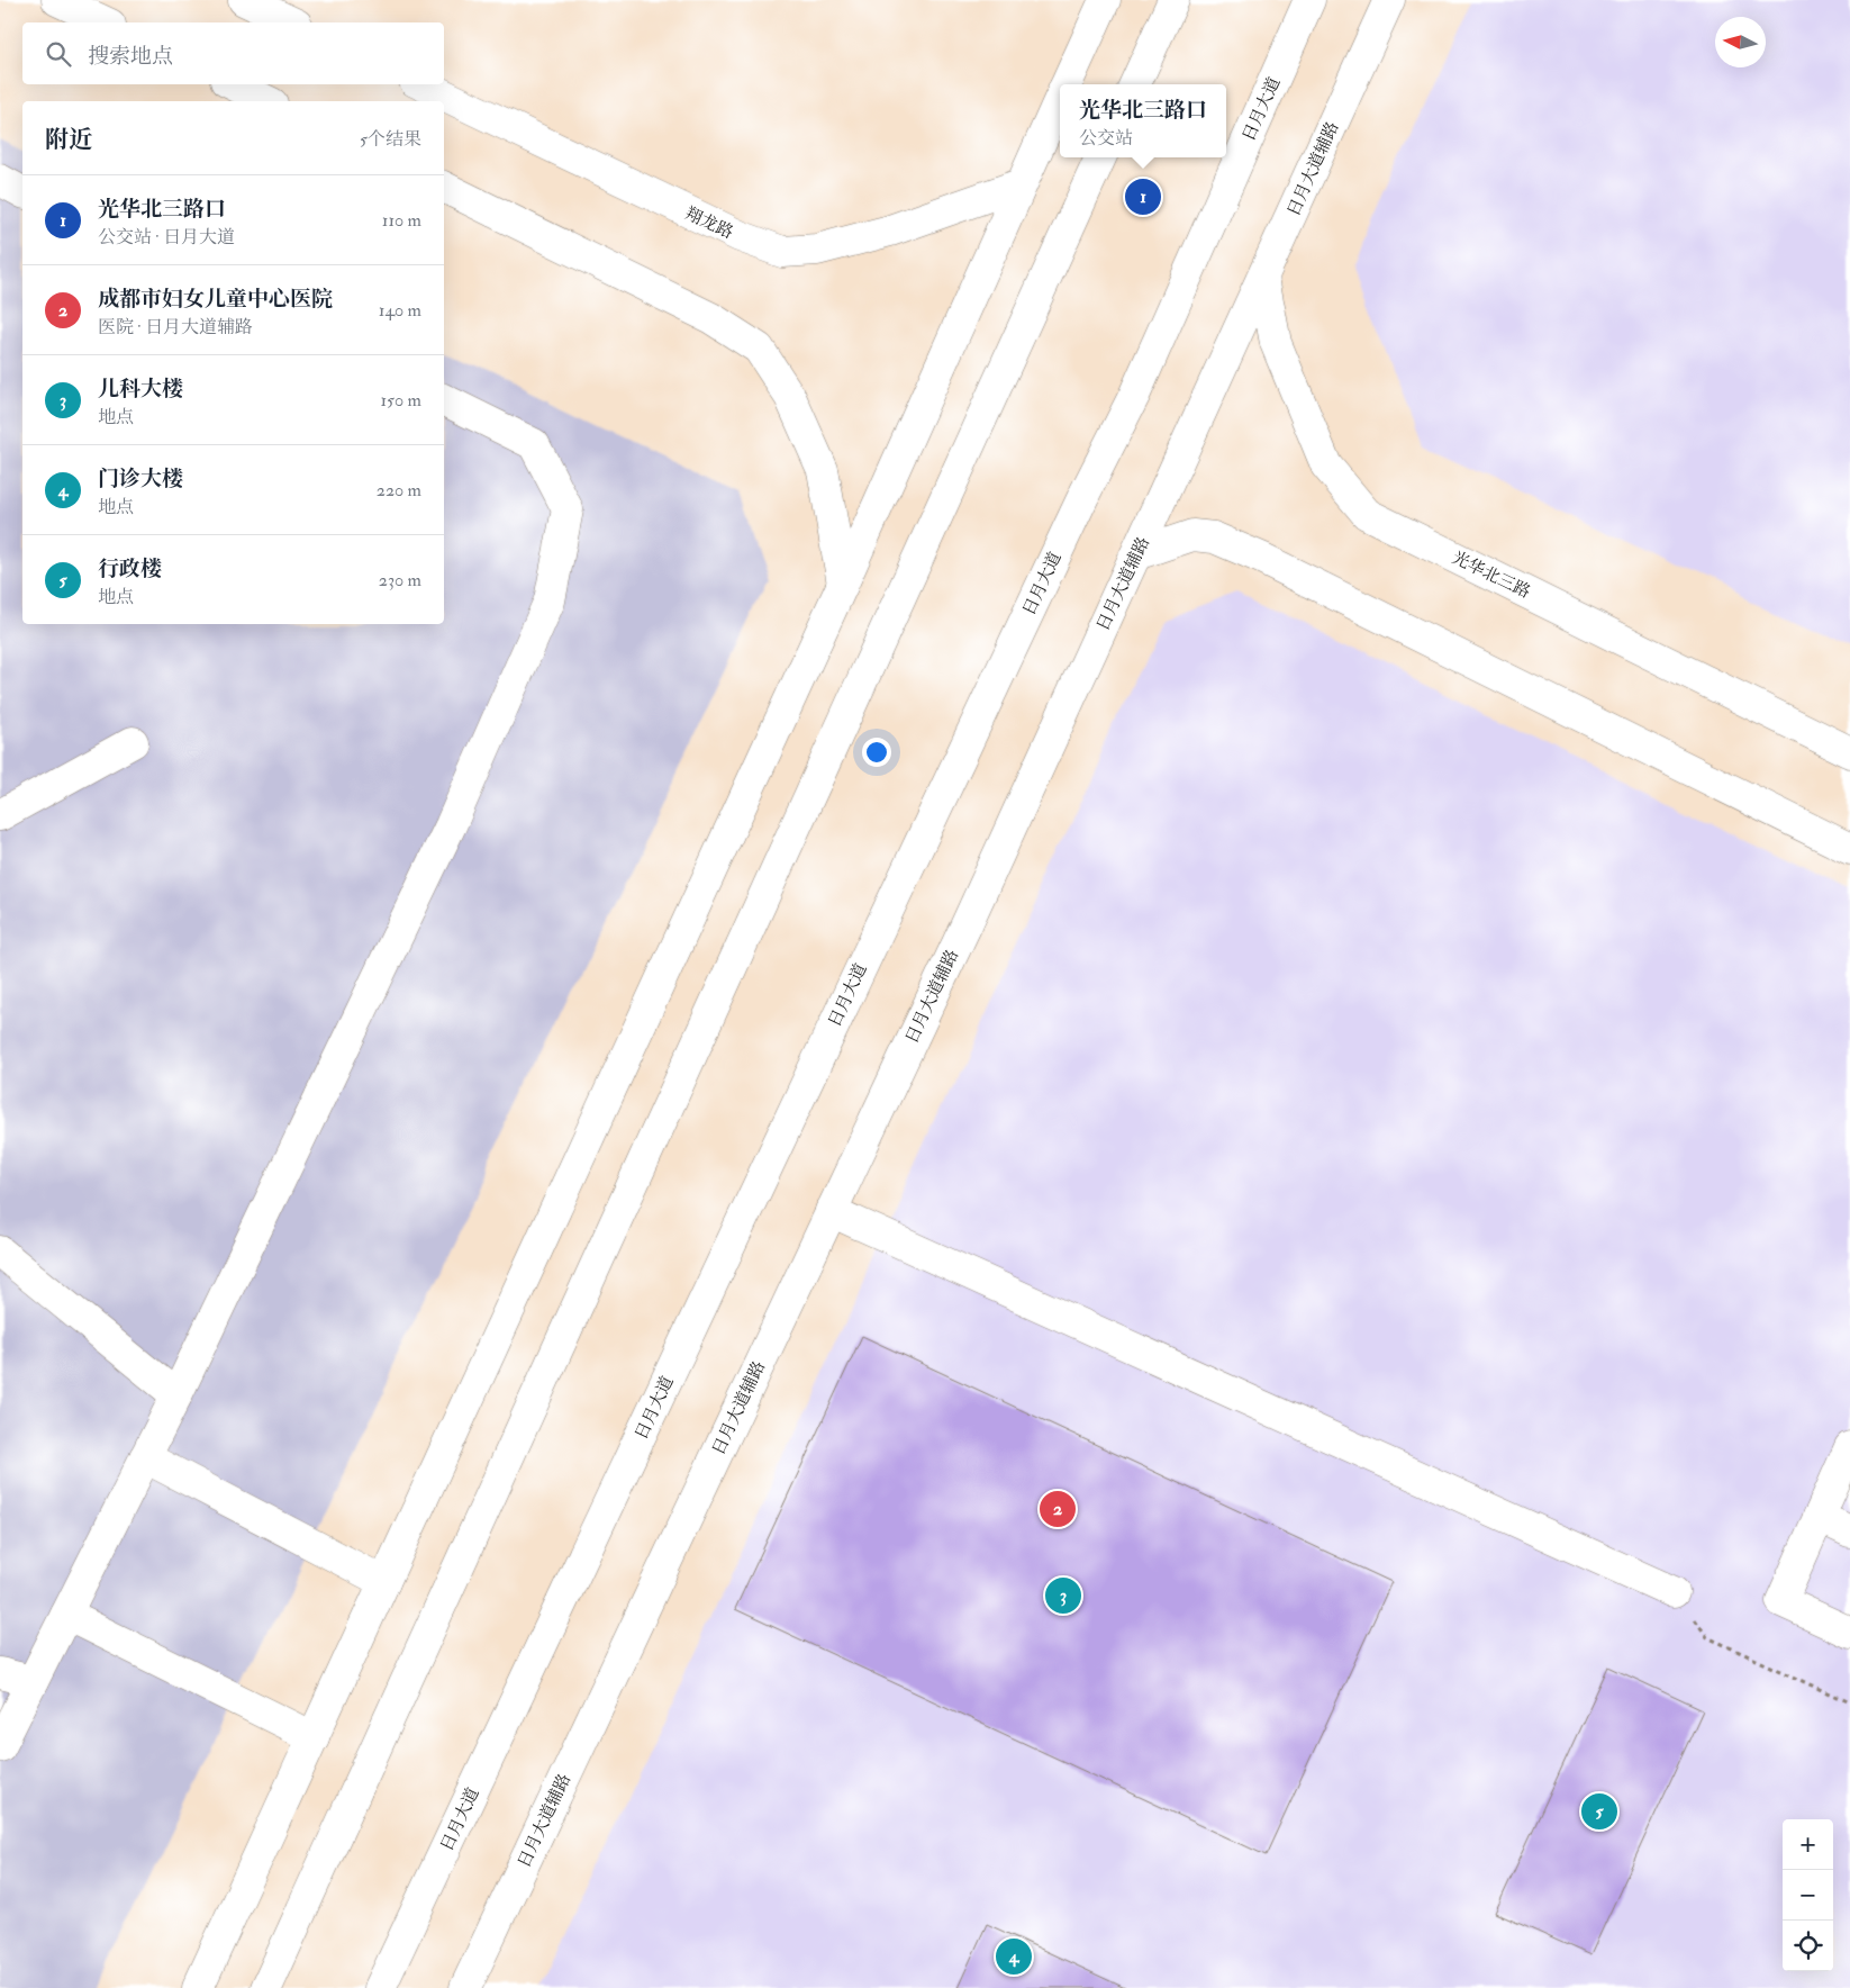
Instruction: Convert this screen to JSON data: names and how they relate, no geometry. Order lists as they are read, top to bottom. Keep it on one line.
{"streets":{"main road":["日月大道","日月大道辅路","翔龙路","光华北三路"]},"crossings":[["日月大道辅路","光华北三路"]],"north":"left","page":{"search":"搜索地点","popup":["光华北三路口","公交站"],"heading":["附近","5个结果"],"list":[{"mark":"1","name":"光华北三路口","note":"公交站 · 日月大道","value":"110 m"},{"mark":"2","name":"成都市妇女儿童中心医院","note":"医院 · 日月大道辅路","value":"140 m"},{"mark":"3","name":"儿科大楼","note":"地点","value":"150 m"},{"mark":"4","name":"门诊大楼","note":"地点","value":"220 m"},{"mark":"5","name":"行政楼","note":"地点","value":"230 m"}],"pins":["1","2","3","5","4"],"map_buttons":["+","−"]}}
